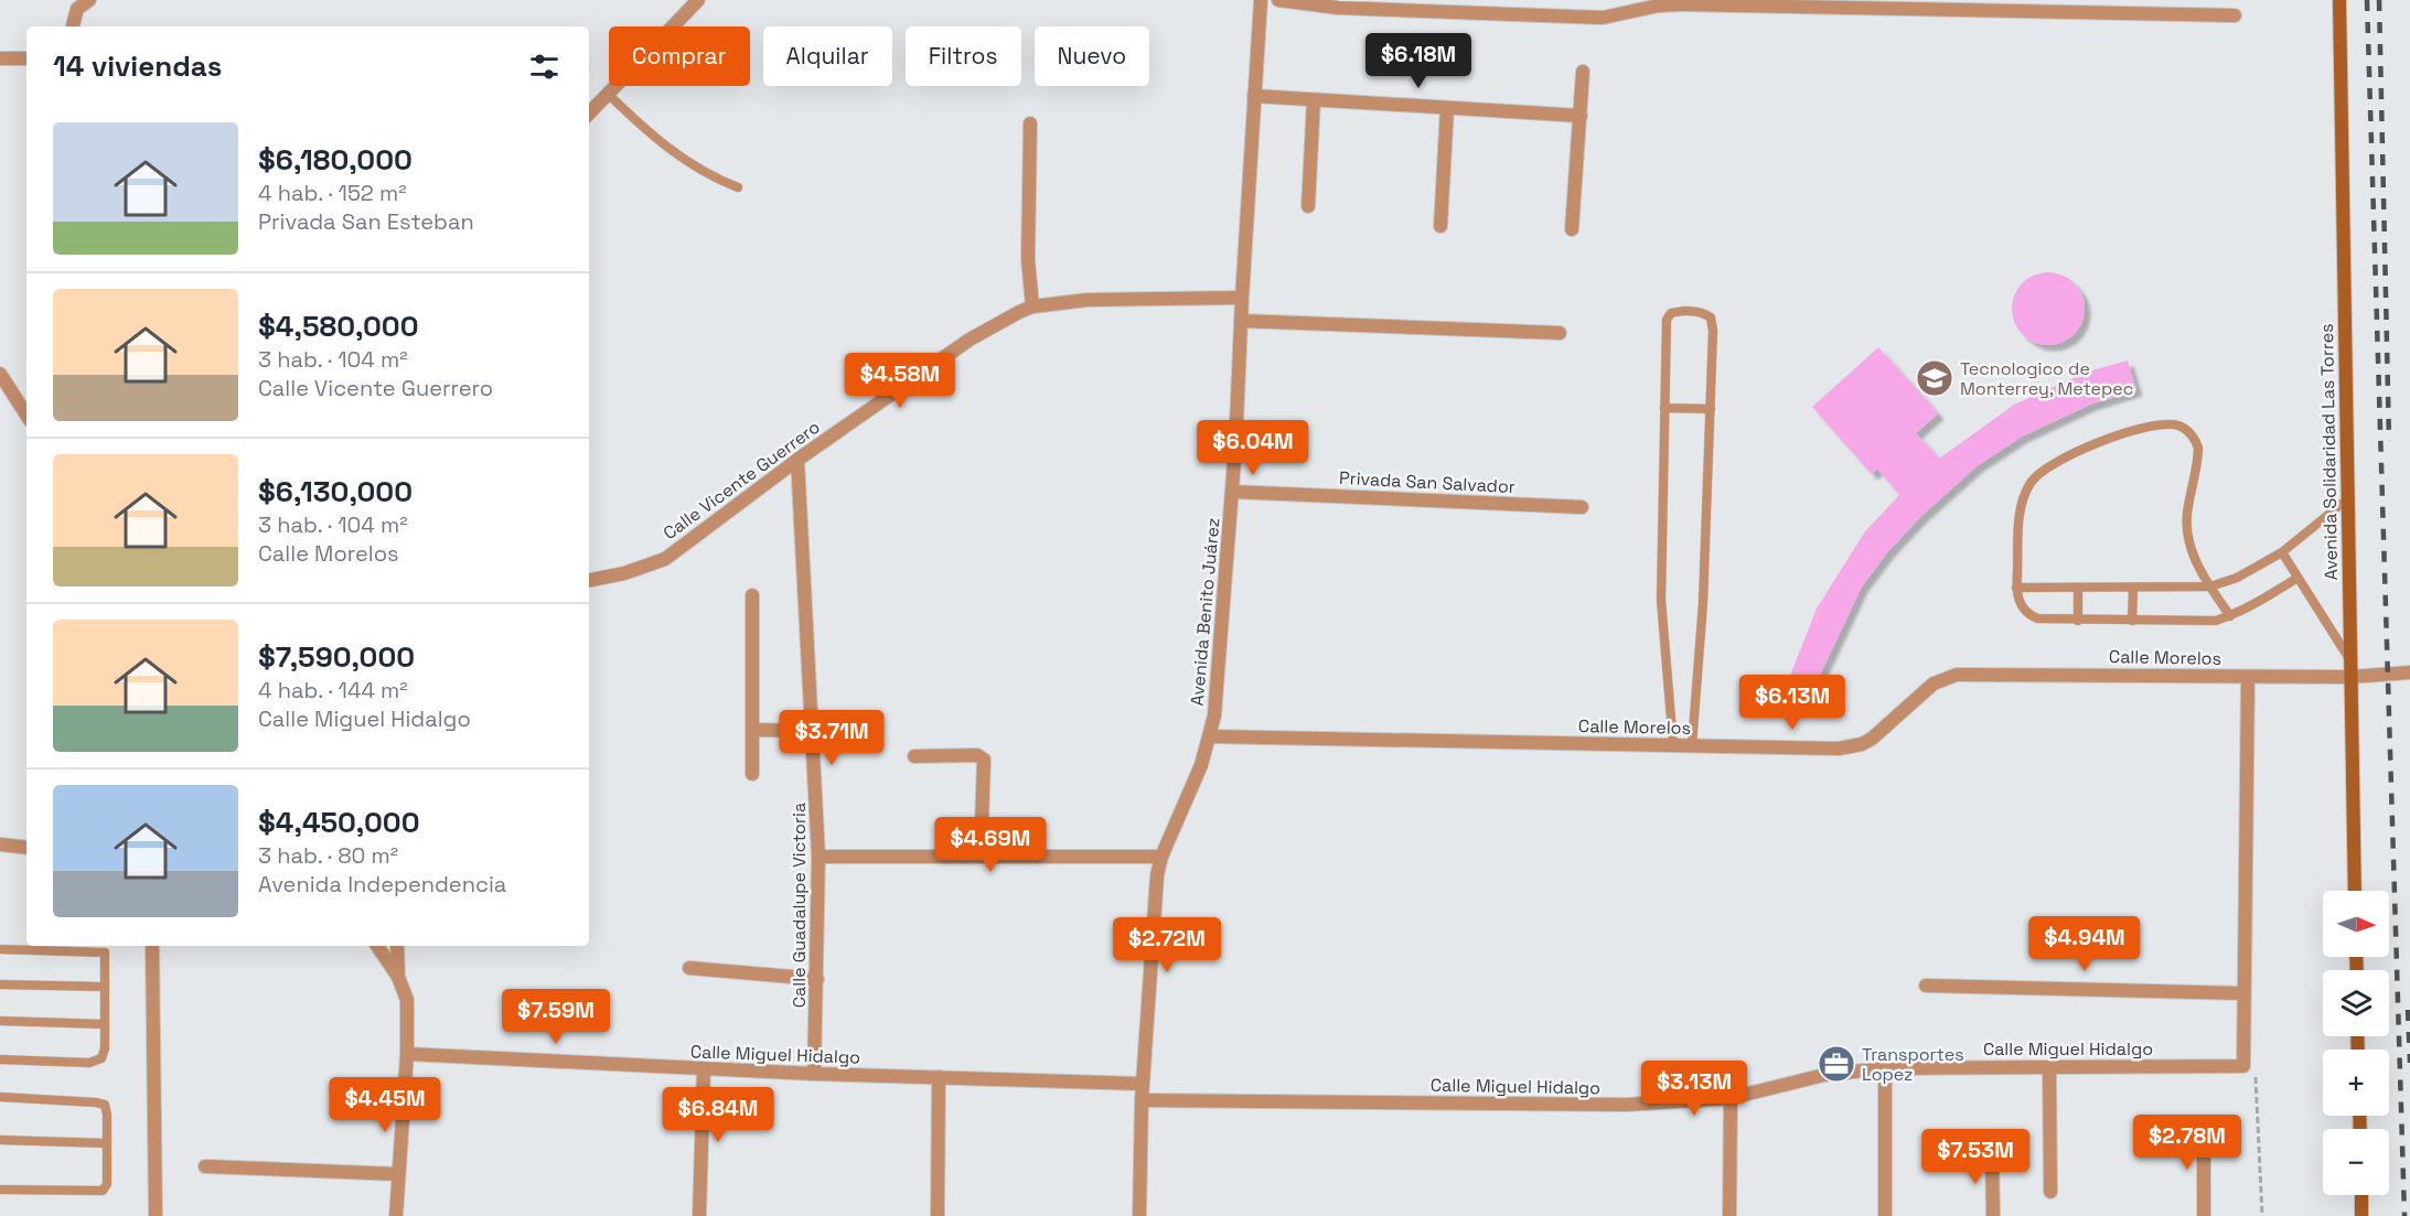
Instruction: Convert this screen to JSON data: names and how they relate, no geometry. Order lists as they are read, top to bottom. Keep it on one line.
{"streets":{"main road":["Avenida Solidaridad Las Torres"],"street":["Calle Vicente Guerrero","Privada San Salvador","Avenida Benito Juárez","Calle Morelos","Calle Guadalupe Victoria","Calle Miguel Hidalgo"]},"crossings":[["Avenida Solidaridad Las Torres","Calle Morelos"],["Calle Vicente Guerrero","Avenida Benito Juárez"],["Calle Vicente Guerrero","Calle Guadalupe Victoria"],["Privada San Salvador","Avenida Benito Juárez"],["Avenida Benito Juárez","Calle Morelos"],["Avenida Benito Juárez","Calle Miguel Hidalgo"],["Calle Guadalupe Victoria","Calle Miguel Hidalgo"]],"places":{"school or university":["Tecnologico de Monterrey, Metepec"],"office":["Transportes Lopez"]},"north":"right","page":{"chip":["Comprar","Alquilar","Filtros","Nuevo"],"heading":"14 viviendas","price":["$6.18M","$4.58M","$6.04M","$6.13M","$3.71M","$4.69M","$4.94M","$2.72M","$7.59M","$3.13M","$4.45M","$6.84M","$2.78M","$7.53M"],"list":[{"name":"$6,180,000","note":"4 hab. · 152 m² · Privada San Esteban"},{"name":"$4,580,000","note":"3 hab. · 104 m² · Calle Vicente Guerrero"},{"name":"$6,130,000","note":"3 hab. · 104 m² · Calle Morelos"},{"name":"$7,590,000","note":"4 hab. · 144 m² · Calle Miguel Hidalgo"},{"name":"$4,450,000","note":"3 hab. · 80 m² · Avenida Independencia"}],"map_buttons":["+","−"]}}
